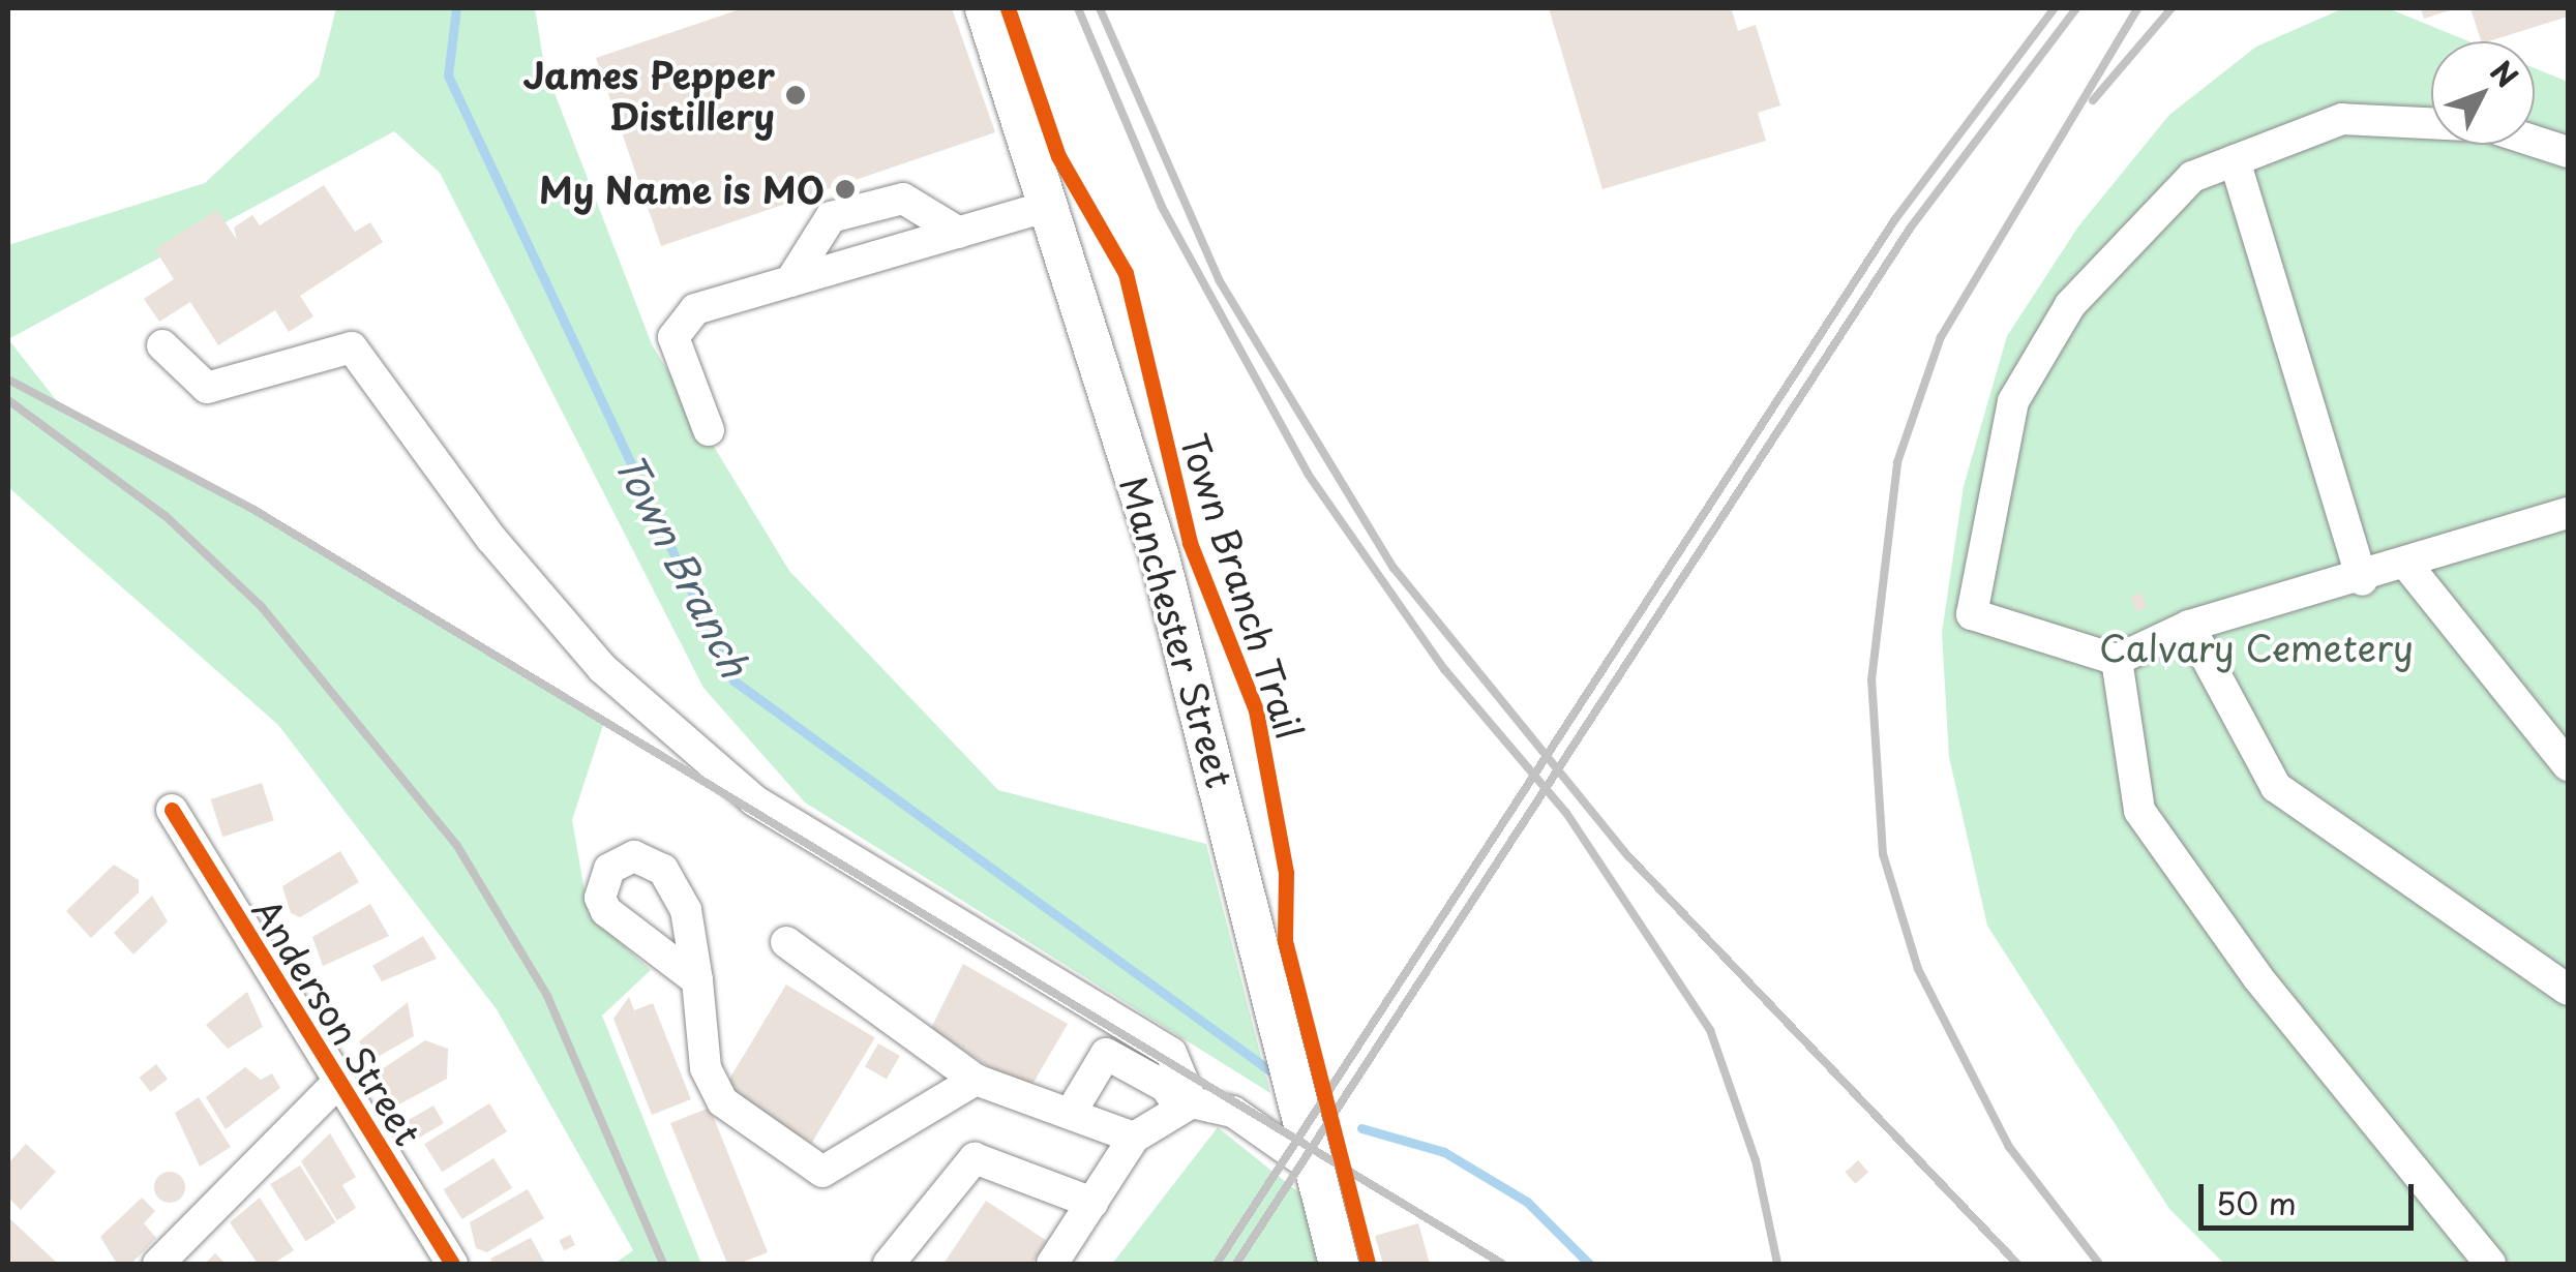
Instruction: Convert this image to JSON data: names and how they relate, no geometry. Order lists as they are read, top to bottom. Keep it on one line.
{"streets":{"main road":["Manchester Street"],"street":["Anderson Street"],"cycle path":["Town Branch Trail"]},"water":["Town Branch"],"parks":["Calvary Cemetery"],"places":["James Pepper Distillery","My Name is MO"],"scale_bar":"50 m","north":"top right"}
